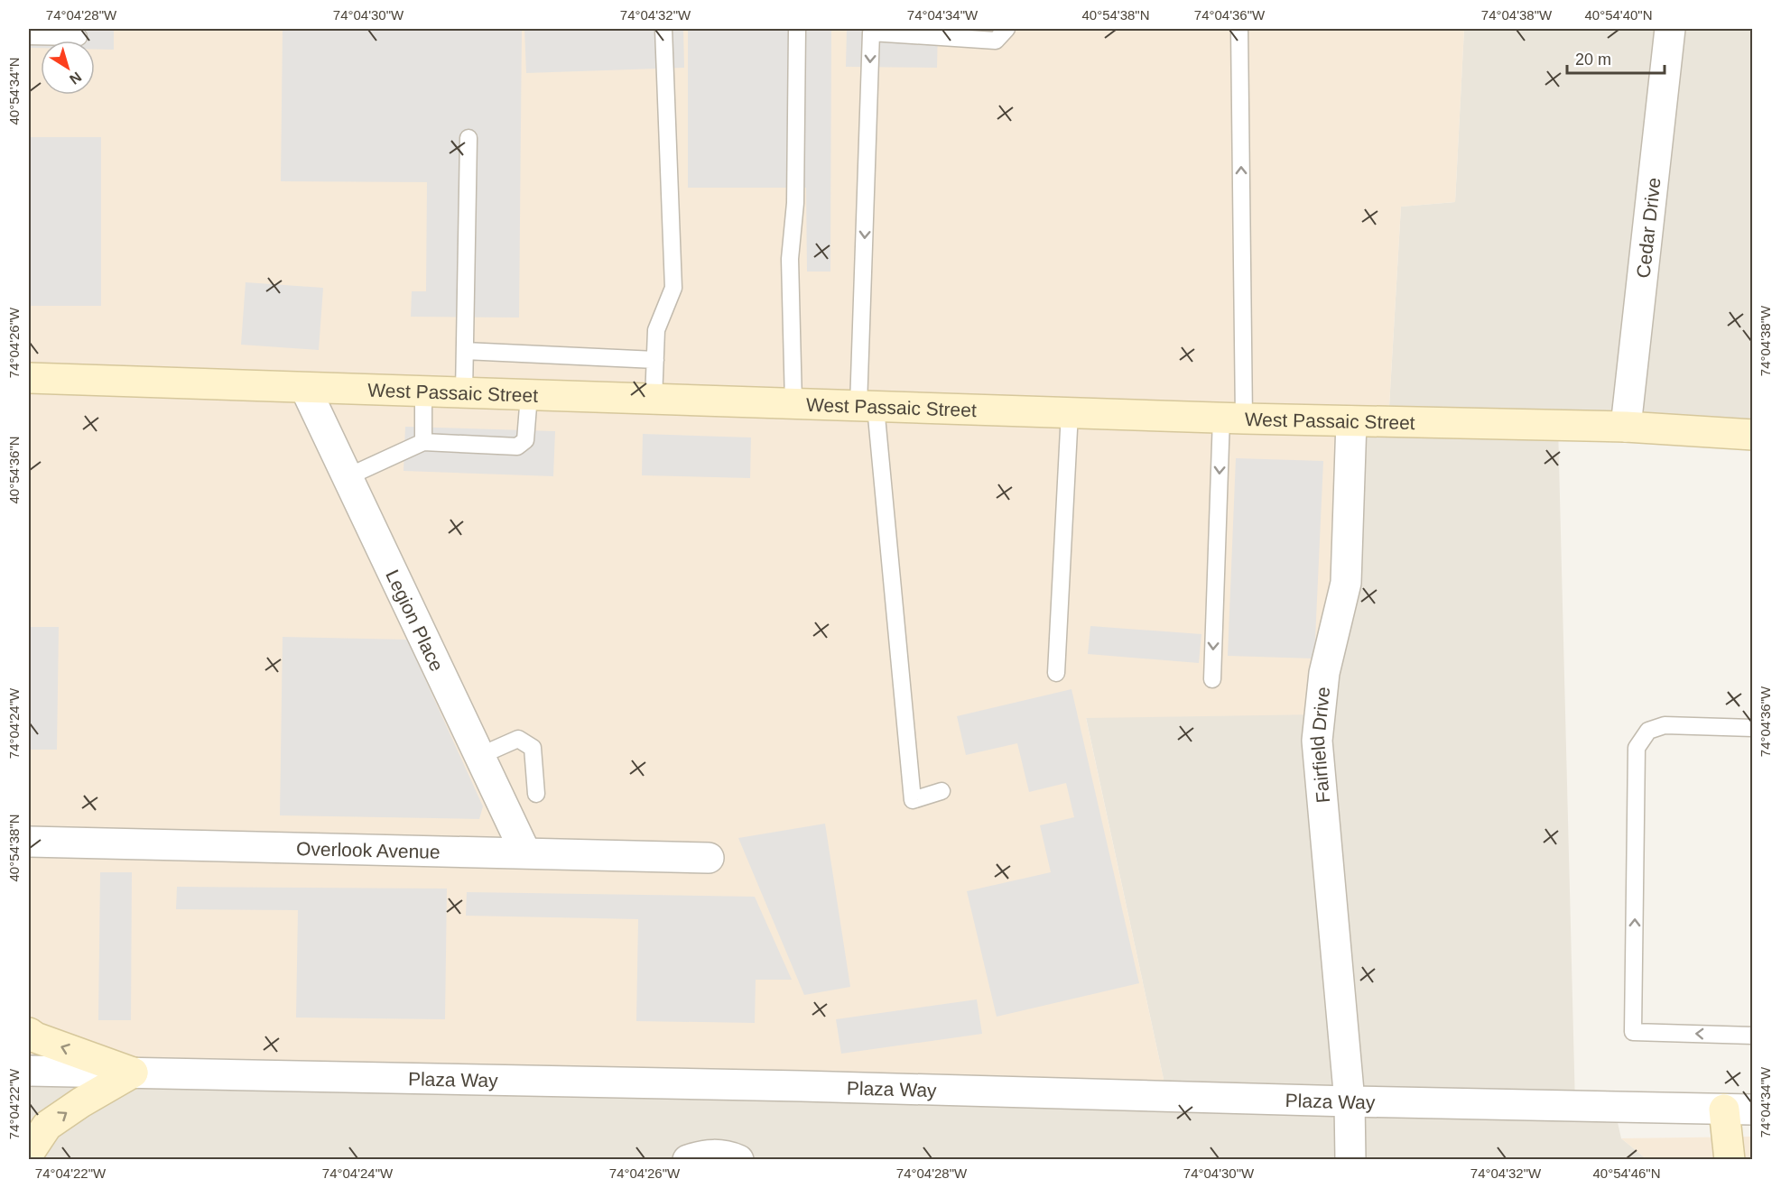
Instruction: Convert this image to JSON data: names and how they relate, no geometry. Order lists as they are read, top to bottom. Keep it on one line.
{"streets":{"main road":["West Passaic Street"],"street":["Cedar Drive","Legion Place","Fairfield Drive","Overlook Avenue","Plaza Way"]},"crossings":[["Cedar Drive","West Passaic Street"],["West Passaic Street","Legion Place"],["West Passaic Street","Fairfield Drive"],["Legion Place","Overlook Avenue"],["Fairfield Drive","Plaza Way"]],"scale_bar":"20 m","north":"bottom right","coordinates":["74°04'28\"W","74°04'30\"W","74°04'32\"W","74°04'34\"W","40°54'38\"N","74°04'36\"W","74°04'38\"W","40°54'40\"N","40°54'34\"N","74°04'26\"W","40°54'36\"N","74°04'24\"W","74°04'22\"W","40°54'46\"N"]}
